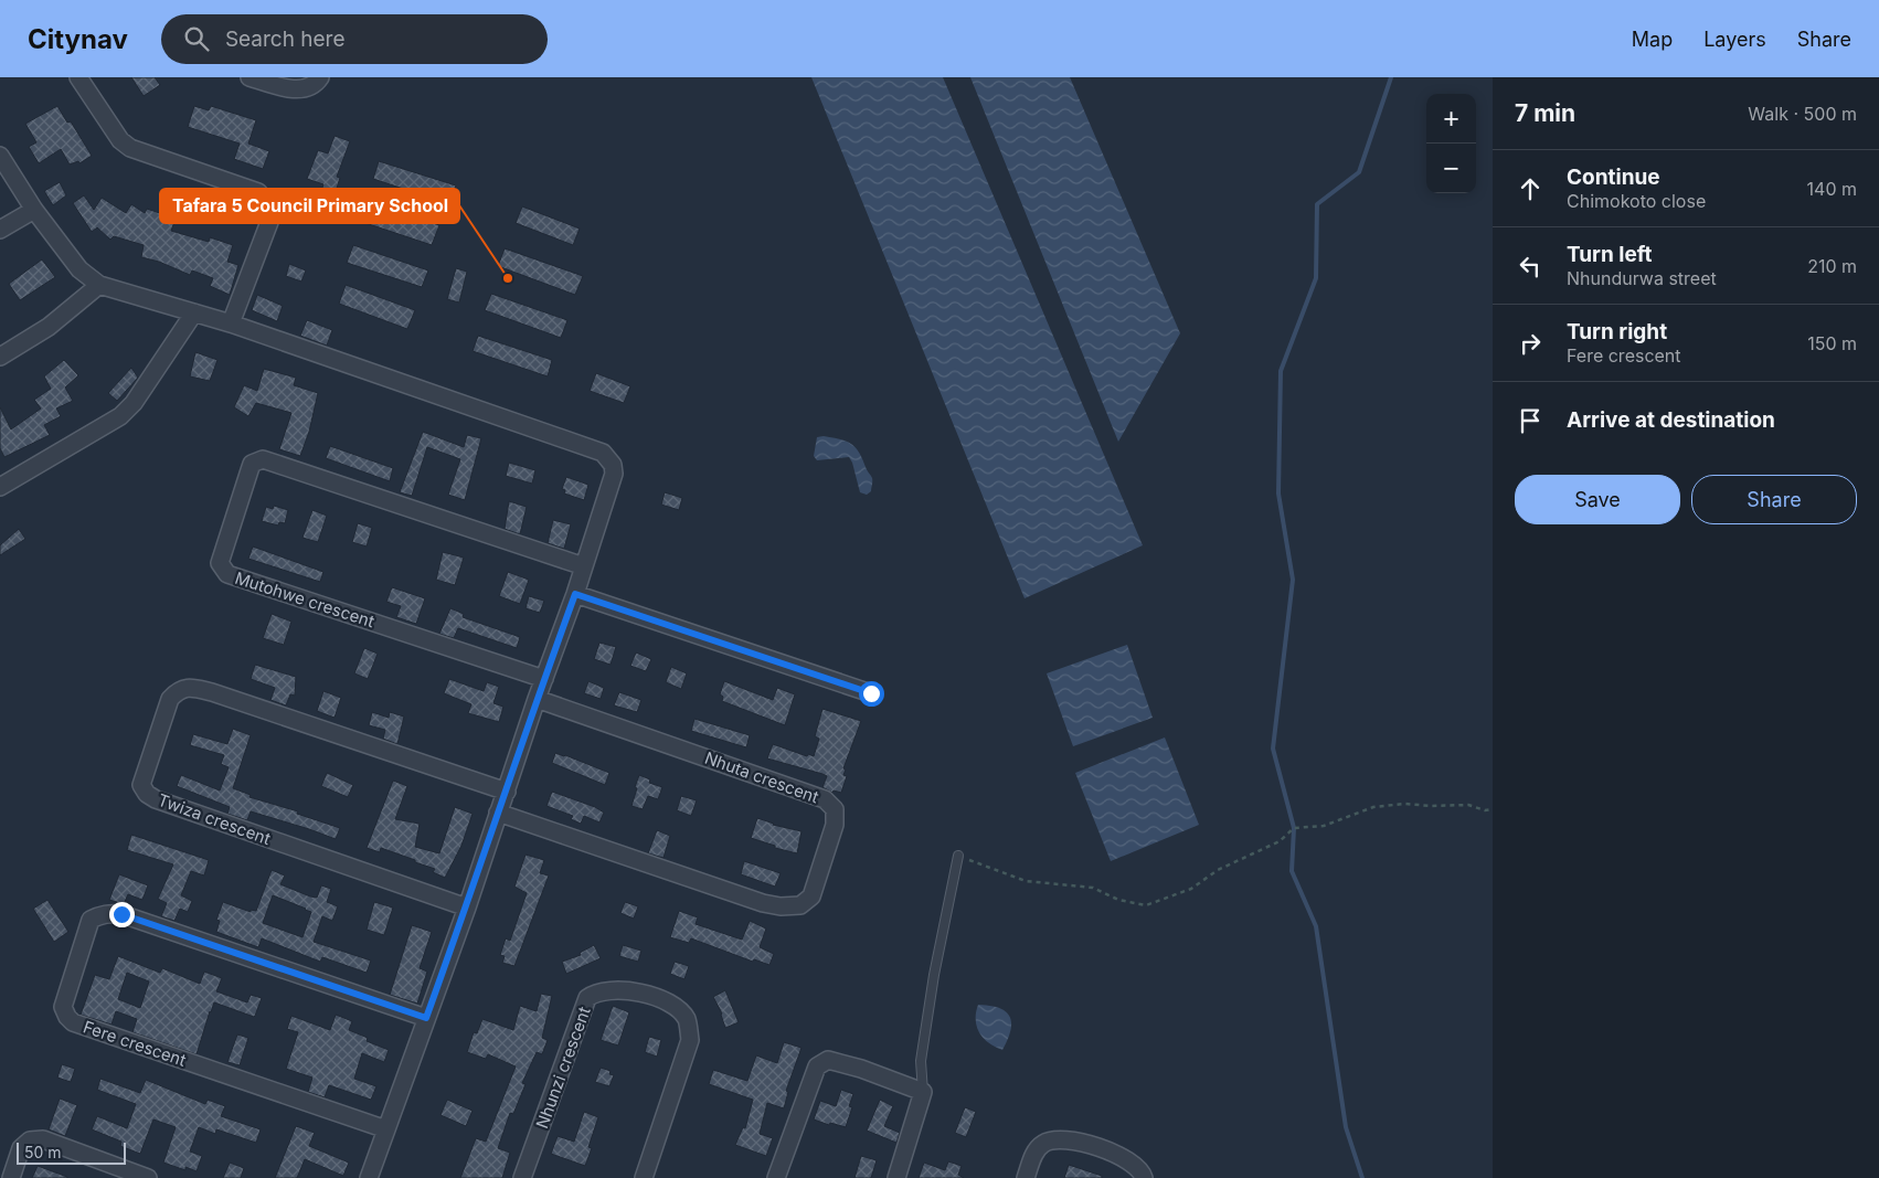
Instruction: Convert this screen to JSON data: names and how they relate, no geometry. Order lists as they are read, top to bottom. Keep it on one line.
{"streets":{"street":["Mutohwe crescent","Nhuta crescent","Twiza crescent","Fere crescent","Nhunzi crescent"]},"places":["Tafara 5 Council Primary School"],"scale_bar":"50 m","page":{"header":"Citynav","search":"Search here","nav":["Map","Layers","Share"],"heading":["7 min","Walk · 500 m"],"map_buttons":["+","−"],"list":[["Continue","Chimokoto close","140 m"],["Turn left","Nhundurwa street","210 m"],["Turn right","Fere crescent","150 m"],"Arrive at destination"],"buttons":["Save","Share"],"scale":"50 m"}}
